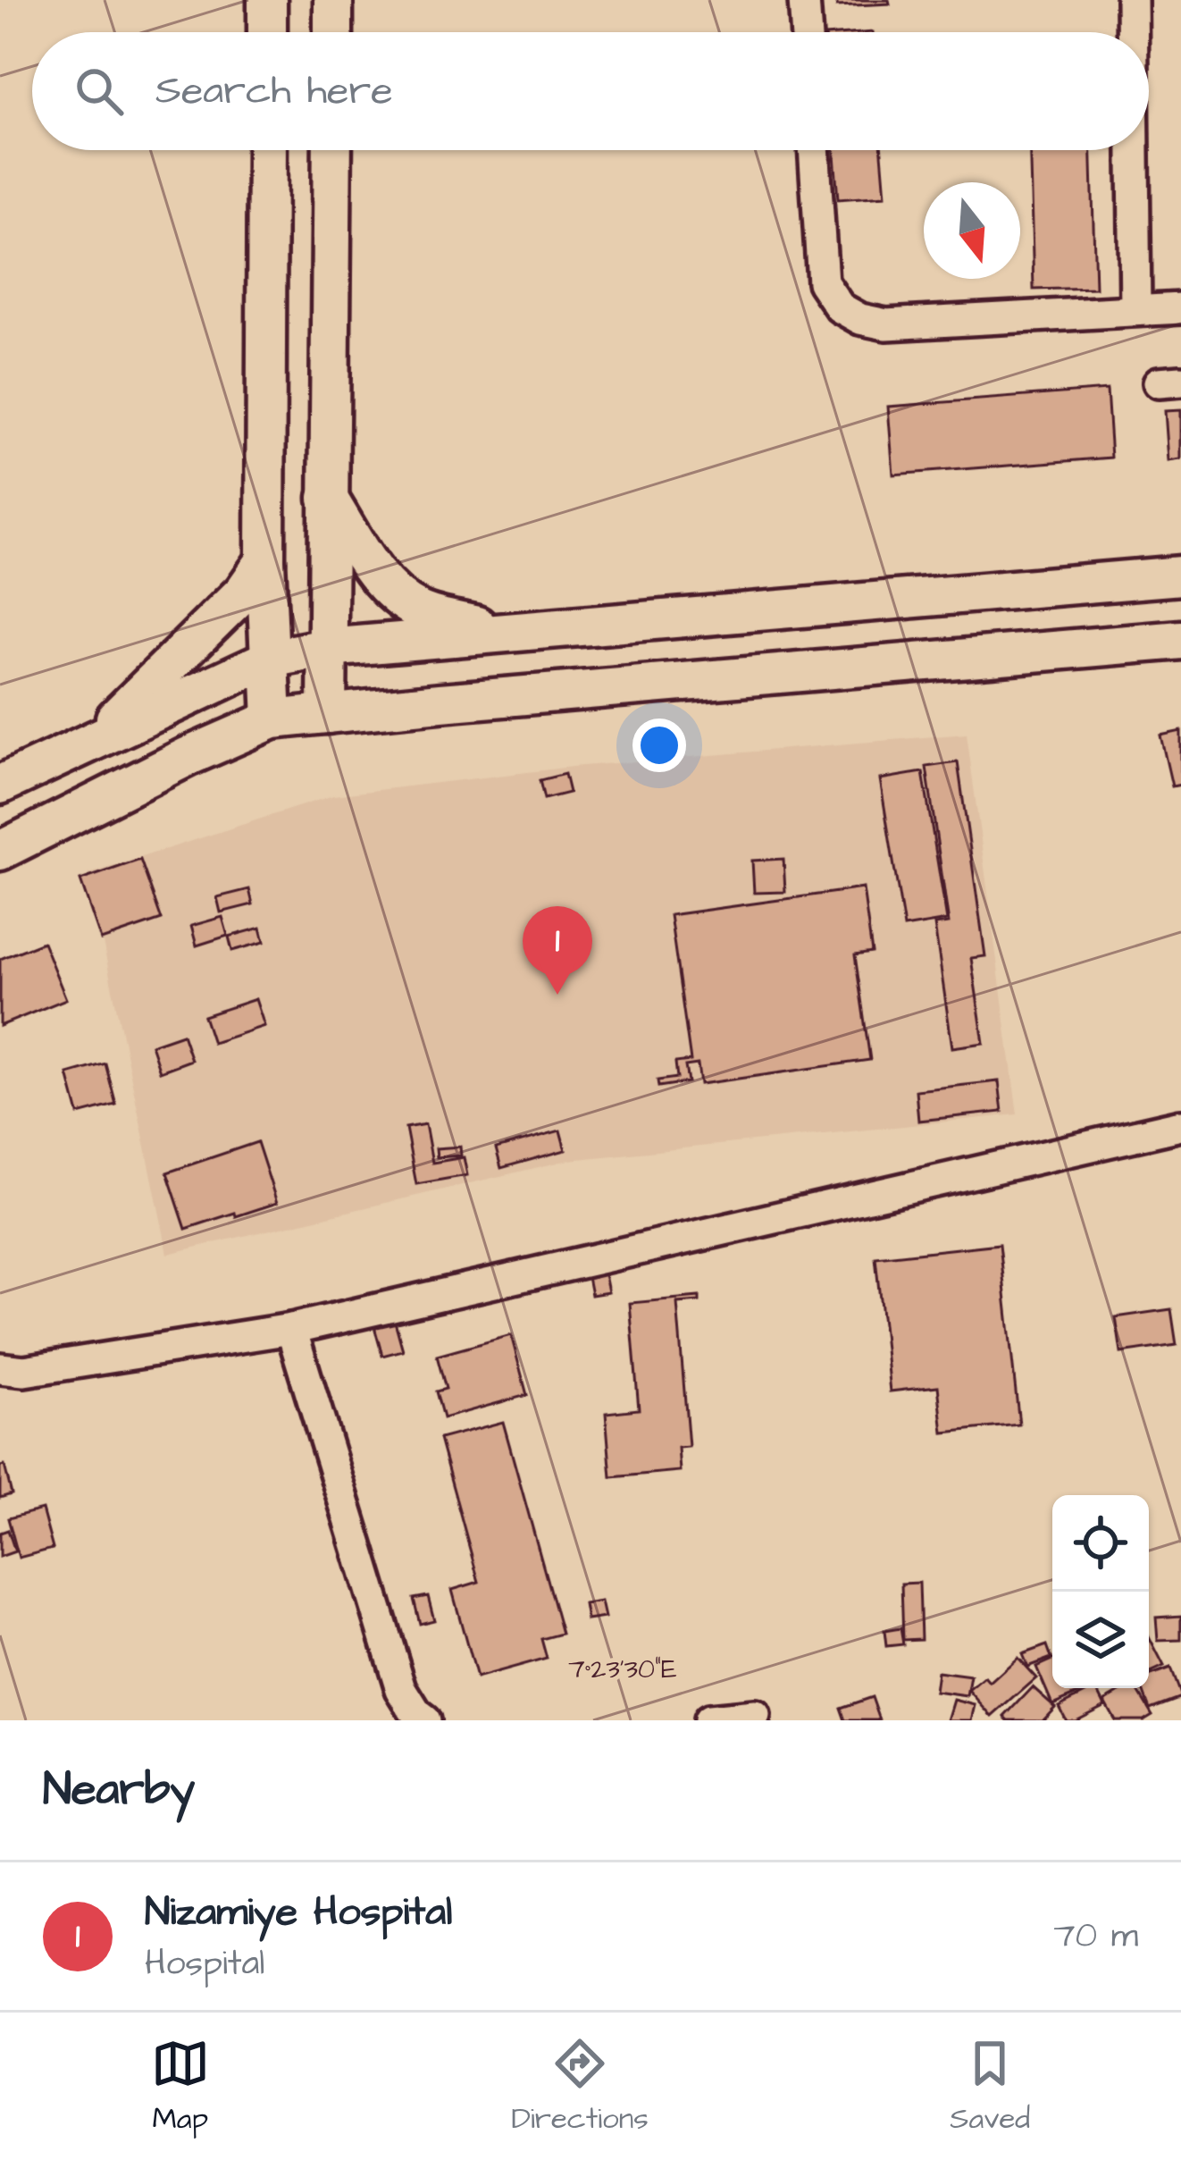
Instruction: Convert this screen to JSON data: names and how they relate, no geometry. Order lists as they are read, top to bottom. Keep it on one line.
{"north":"bottom","page":{"search":"Search here","pins":"1","heading":"Nearby","list":[{"mark":"1","name":"Nizamiye Hospital","note":"Hospital","value":"70 m"}],"nav":["Map","Directions","Saved"]},"coordinates":["7°23'30\"E"]}
